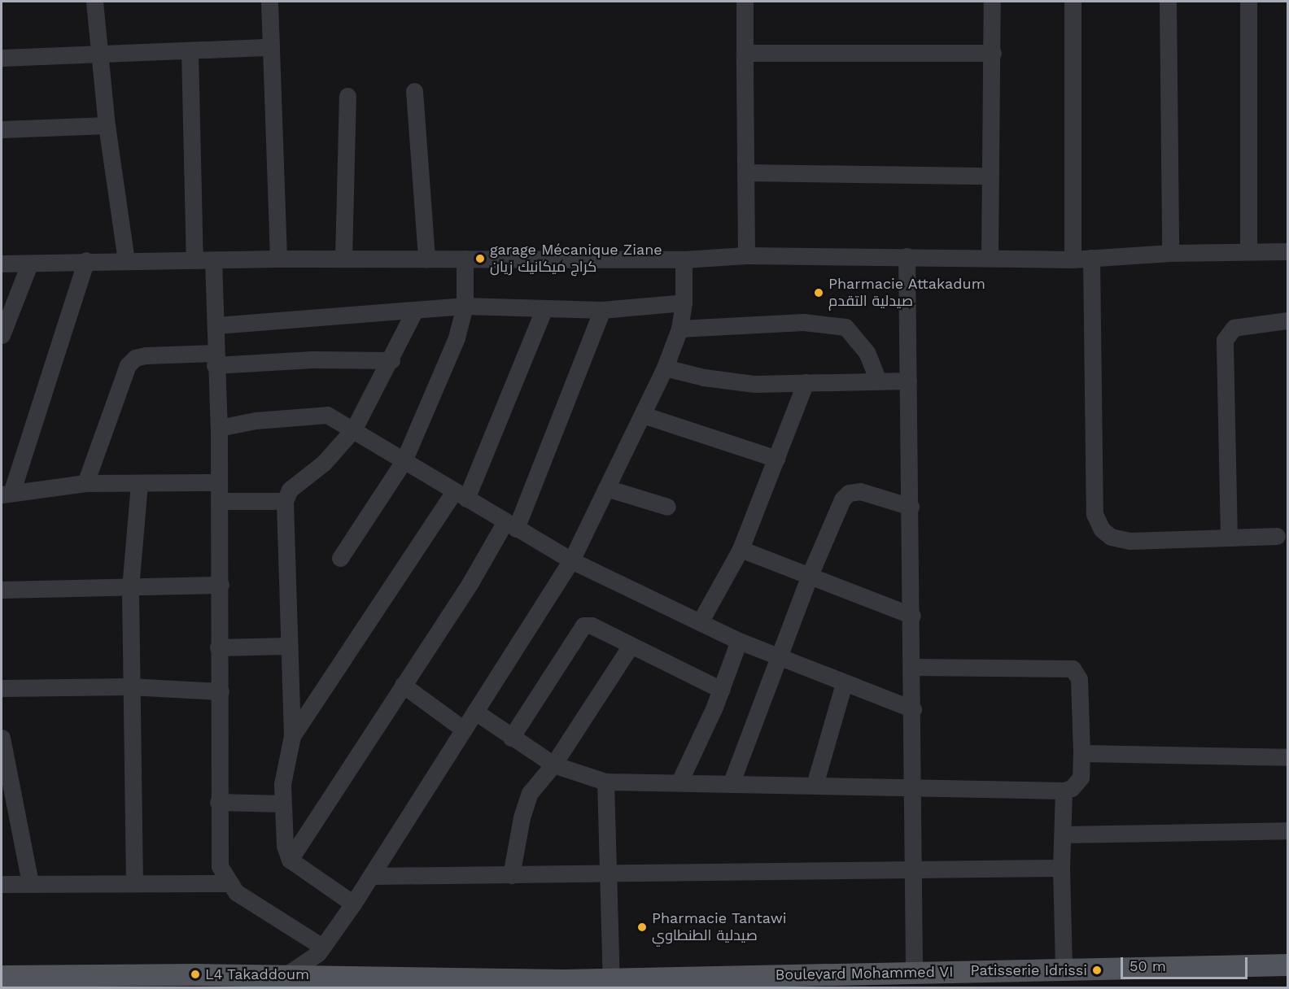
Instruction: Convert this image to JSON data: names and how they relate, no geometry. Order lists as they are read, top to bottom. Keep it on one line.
{"streets":{"main road":["Boulevard Mohammed VI"]},"places":["garage Mécanique Ziane كراج ميكانيك زيان","Pharmacie Attakadum صيدلية التقدم","Pharmacie Tantawi صيدلية الطنطاوي","Patisserie Idrissi","L4 Takaddoum"],"scale_bar":"50 m"}
